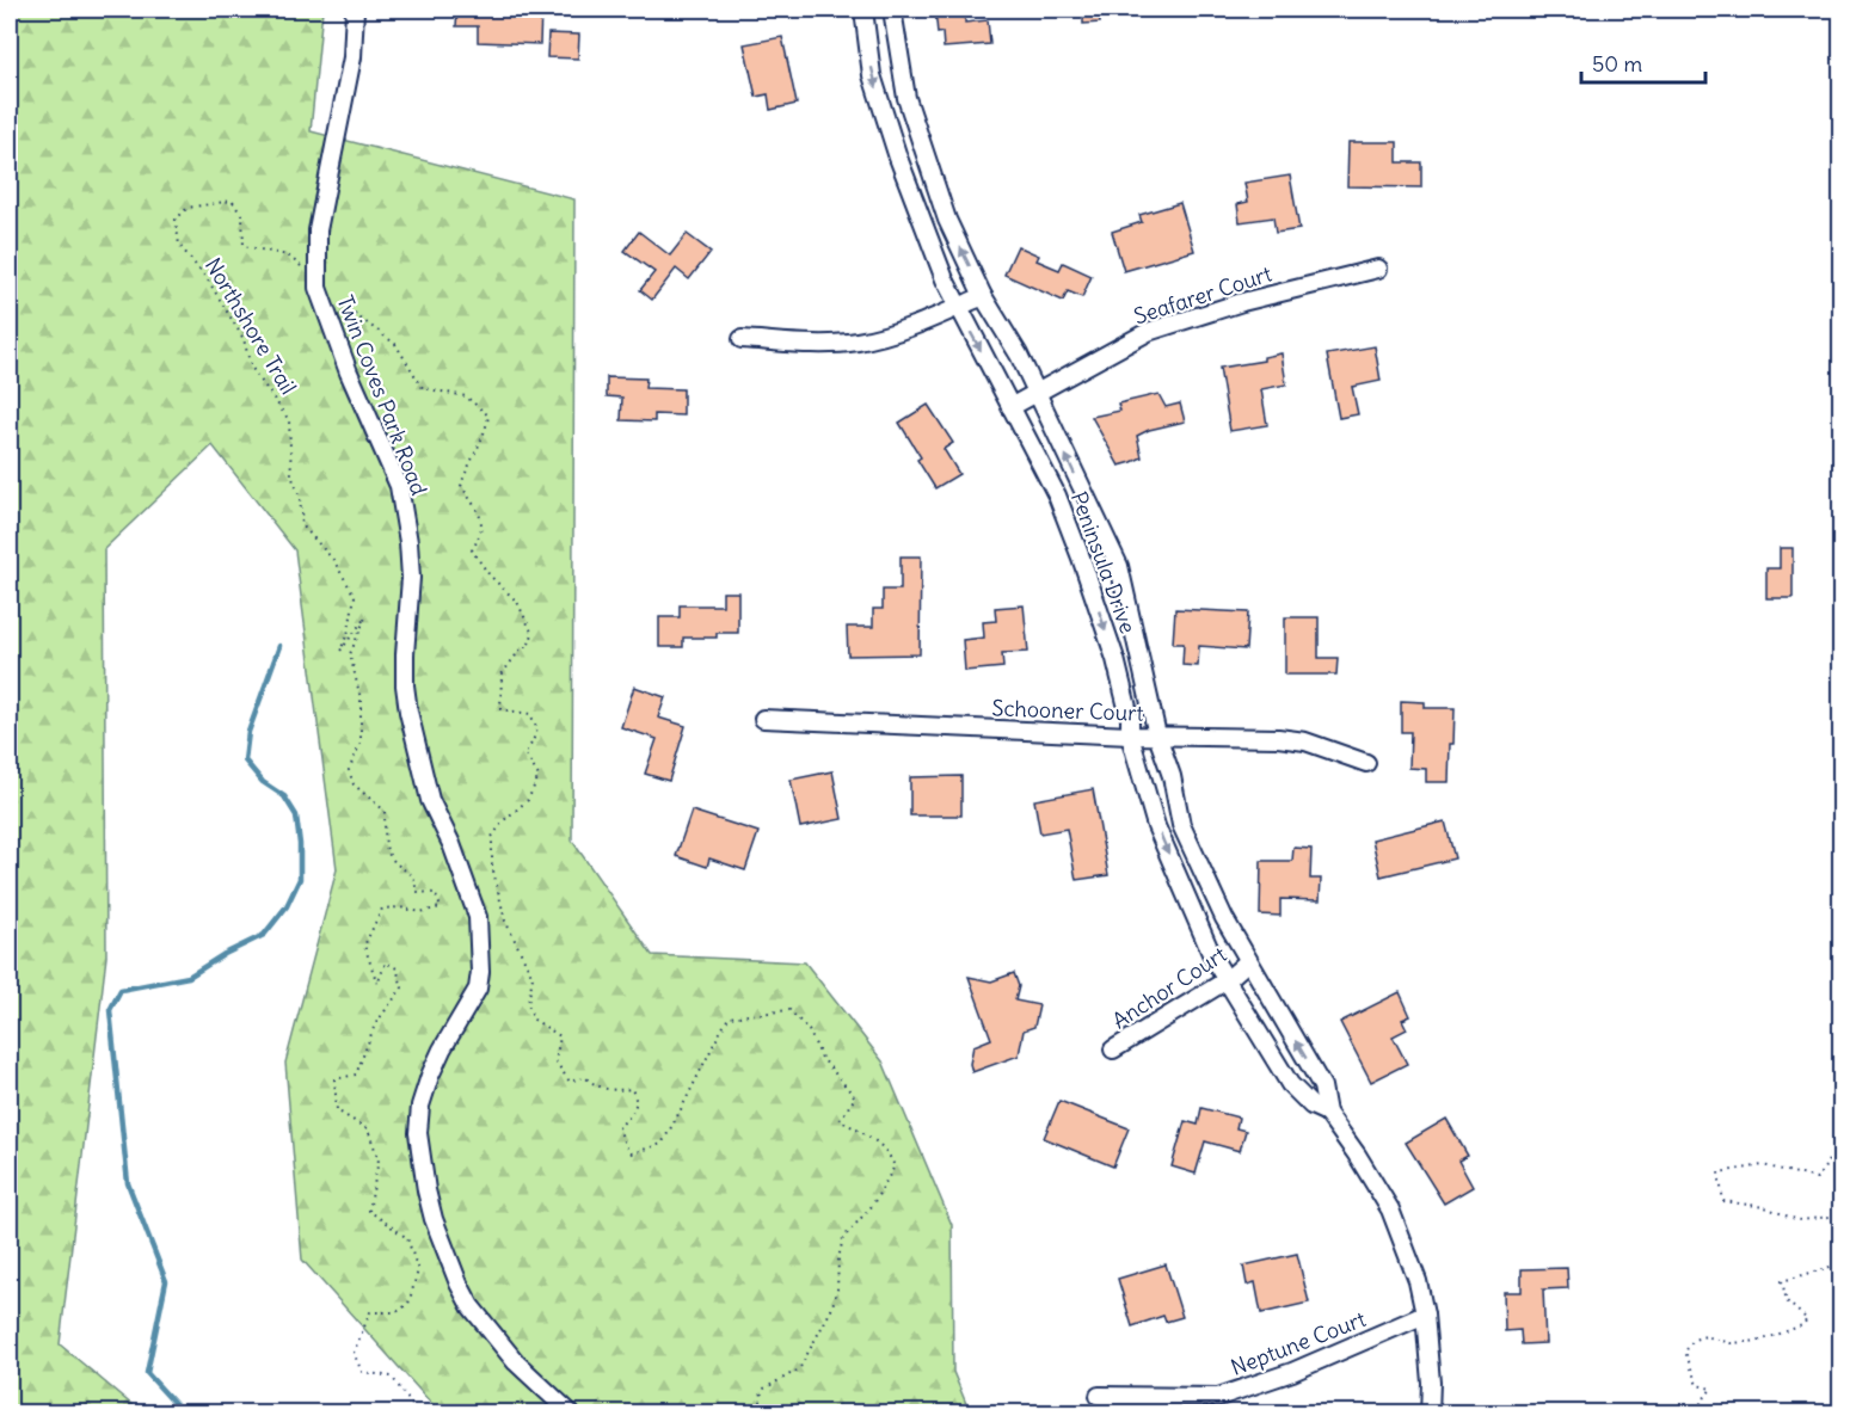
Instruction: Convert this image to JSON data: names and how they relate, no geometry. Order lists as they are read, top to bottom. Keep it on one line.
{"streets":{"street":["Seafarer Court","Twin Coves Park Road","Peninsula Drive","Schooner Court","Anchor Court","Neptune Court"],"path":["Northshore Trail"]},"crossings":[["Seafarer Court","Peninsula Drive"],["Northshore Trail","Twin Coves Park Road"],["Peninsula Drive","Schooner Court"],["Peninsula Drive","Anchor Court"],["Peninsula Drive","Neptune Court"]],"scale_bar":"50 m"}
